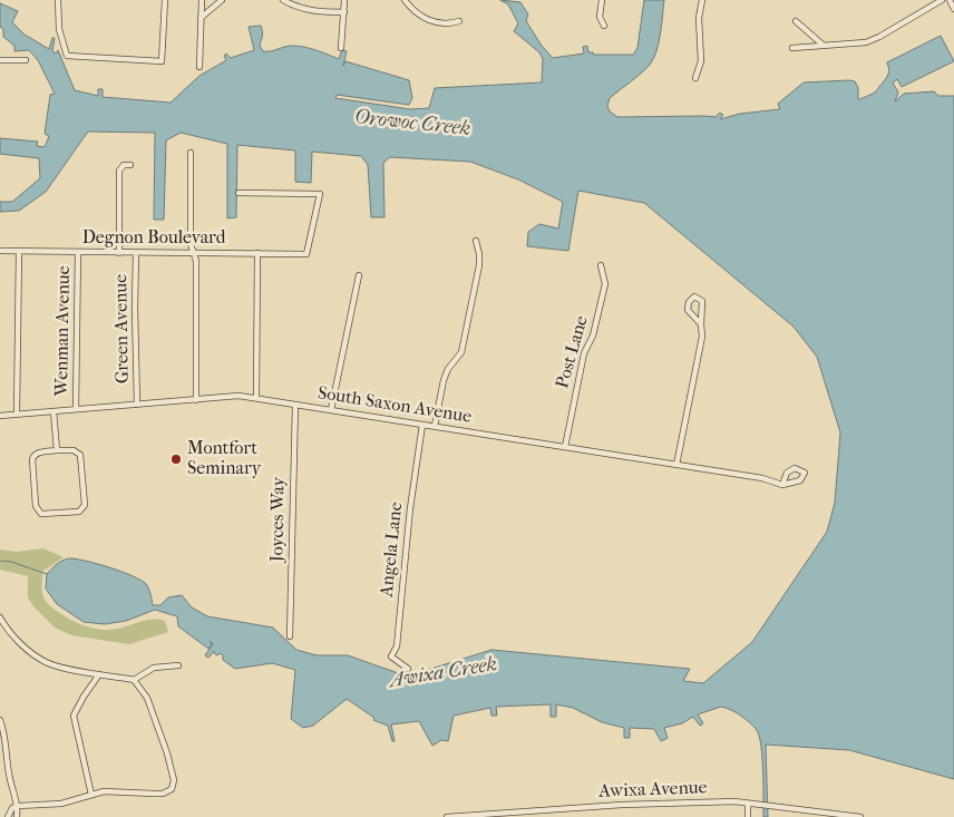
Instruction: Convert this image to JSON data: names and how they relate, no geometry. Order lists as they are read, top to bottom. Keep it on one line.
{"streets":{"street":["Degnon Boulevard","Green Avenue","Wenman Avenue","Post Lane","South Saxon Avenue","Joyces Way","Angela Lane","Awixa Avenue"]},"crossings":[["Degnon Boulevard","Green Avenue"],["Degnon Boulevard","Wenman Avenue"],["Green Avenue","South Saxon Avenue"],["Wenman Avenue","South Saxon Avenue"],["Post Lane","South Saxon Avenue"],["South Saxon Avenue","Joyces Way"],["South Saxon Avenue","Angela Lane"]],"water":["Orowoc Creek","Awixa Creek"],"places":["Montfort Seminary"]}
